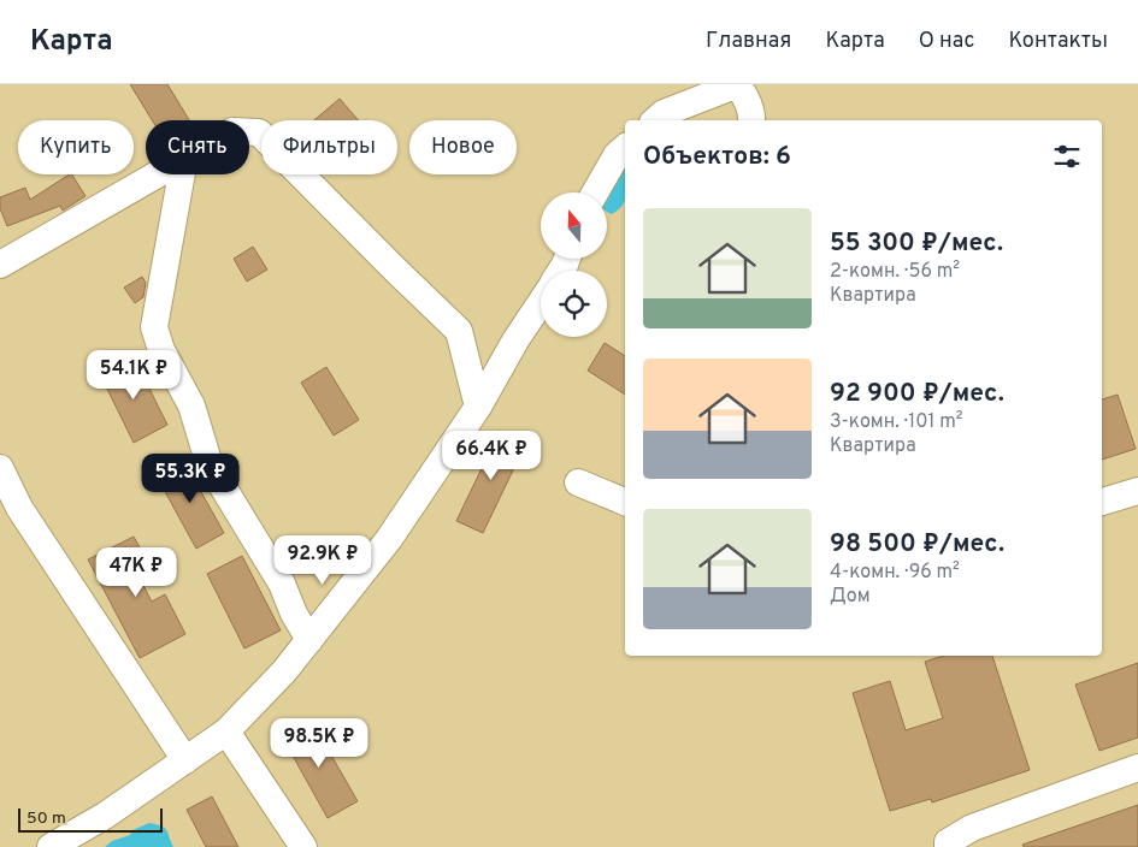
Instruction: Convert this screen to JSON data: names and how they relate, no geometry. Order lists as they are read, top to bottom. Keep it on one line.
{"scale_bar":"50 m","north":"top","page":{"header":"Карта","nav":["Главная","Карта","О нас","Контакты"],"chip":["Купить","Снять","Фильтры","Новое"],"heading":"Объектов: 6","list":[{"name":"55 300 ₽/мес.","note":"2-комн. · 56 m² · Квартира"},{"name":"92 900 ₽/мес.","note":"3-комн. · 101 m² · Квартира"},{"name":"98 500 ₽/мес.","note":"4-комн. · 96 m² · Дом"}],"price":["54.1K ₽","66.4K ₽","55.3K ₽","92.9K ₽","47K ₽","98.5K ₽"],"scale":"50 m"}}
